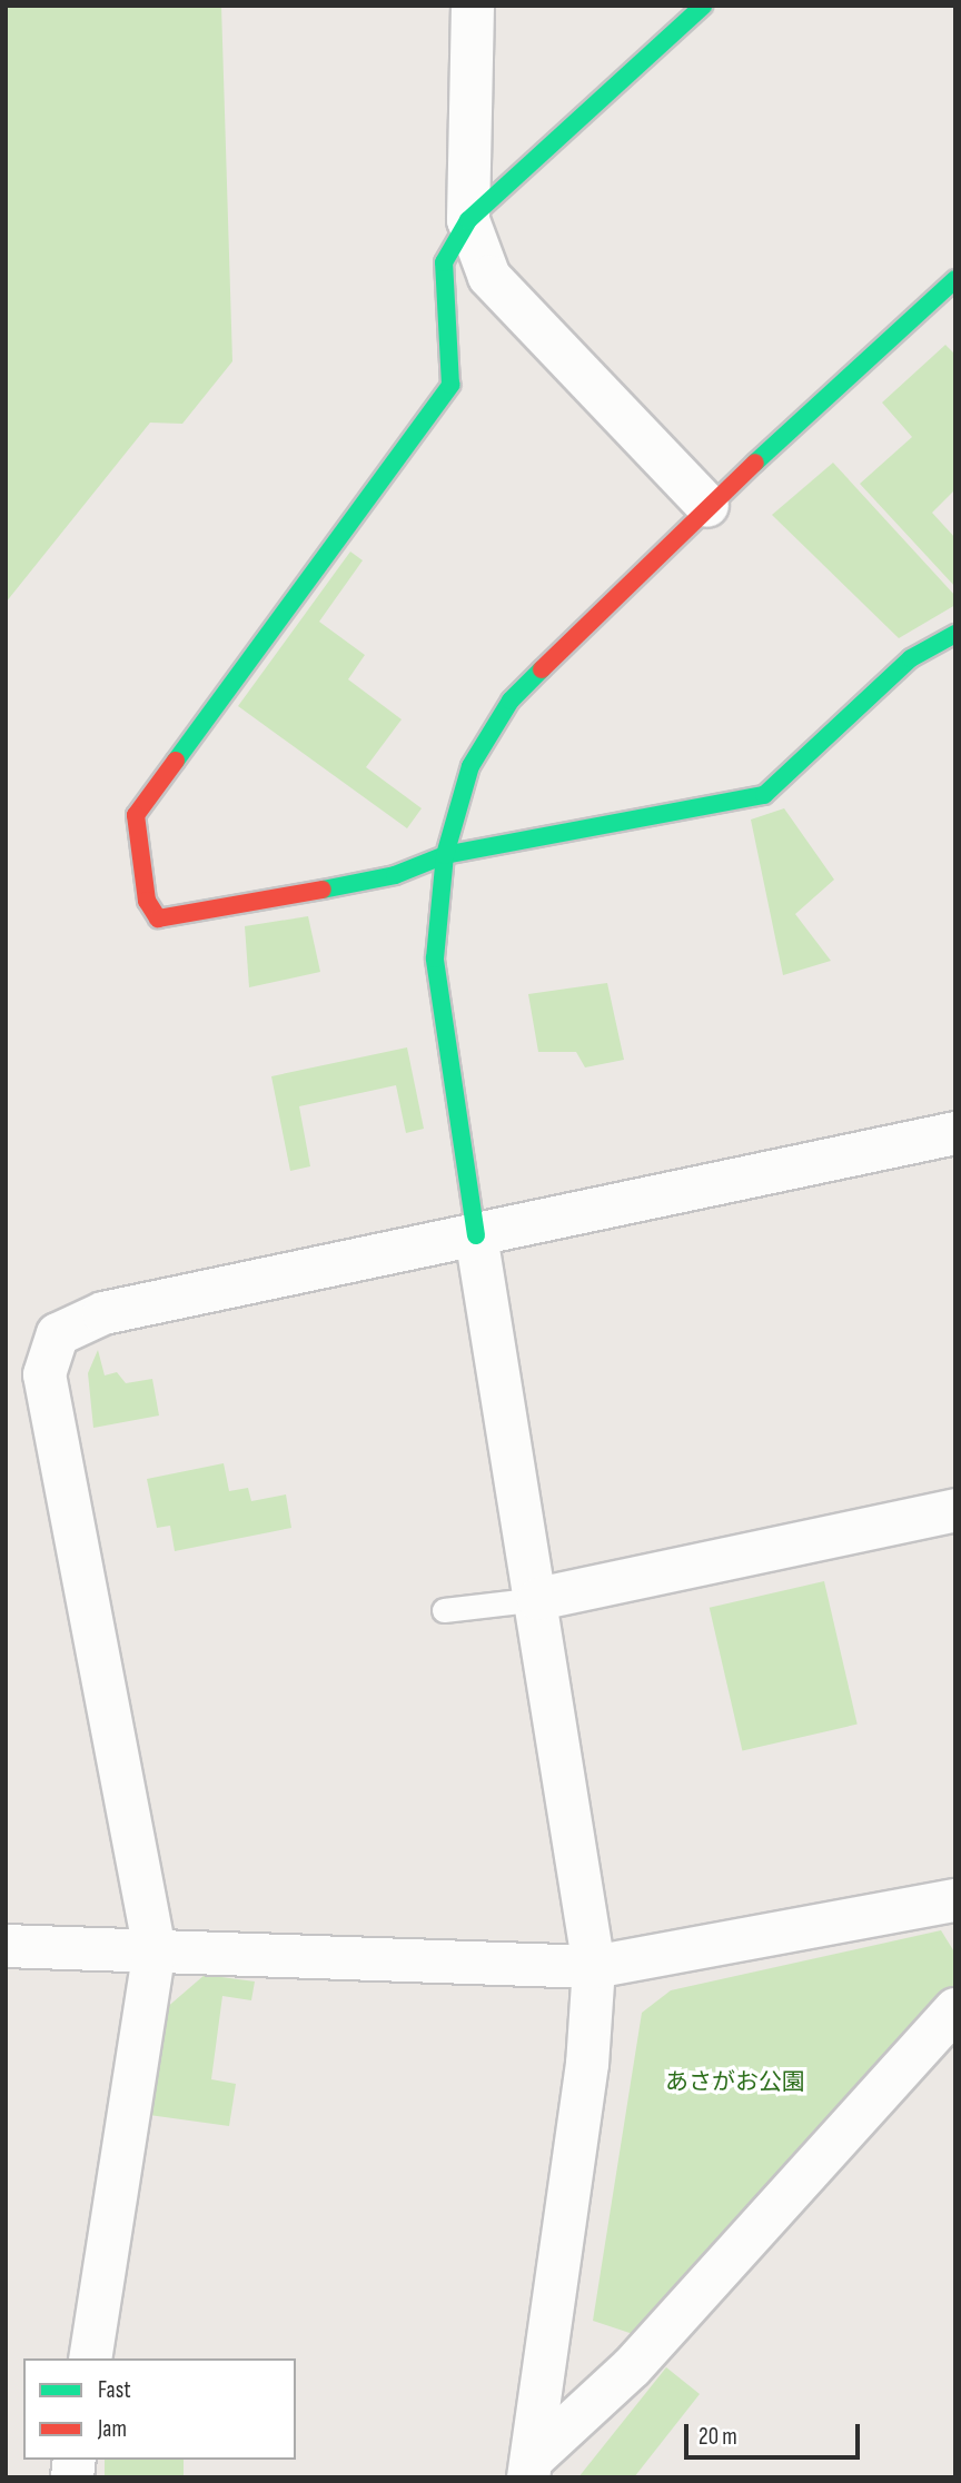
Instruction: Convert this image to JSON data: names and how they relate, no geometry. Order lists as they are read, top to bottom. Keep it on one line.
{"parks":["あさがお公園"],"legend":["Fast","Jam"],"scale_bar":"20 m"}
